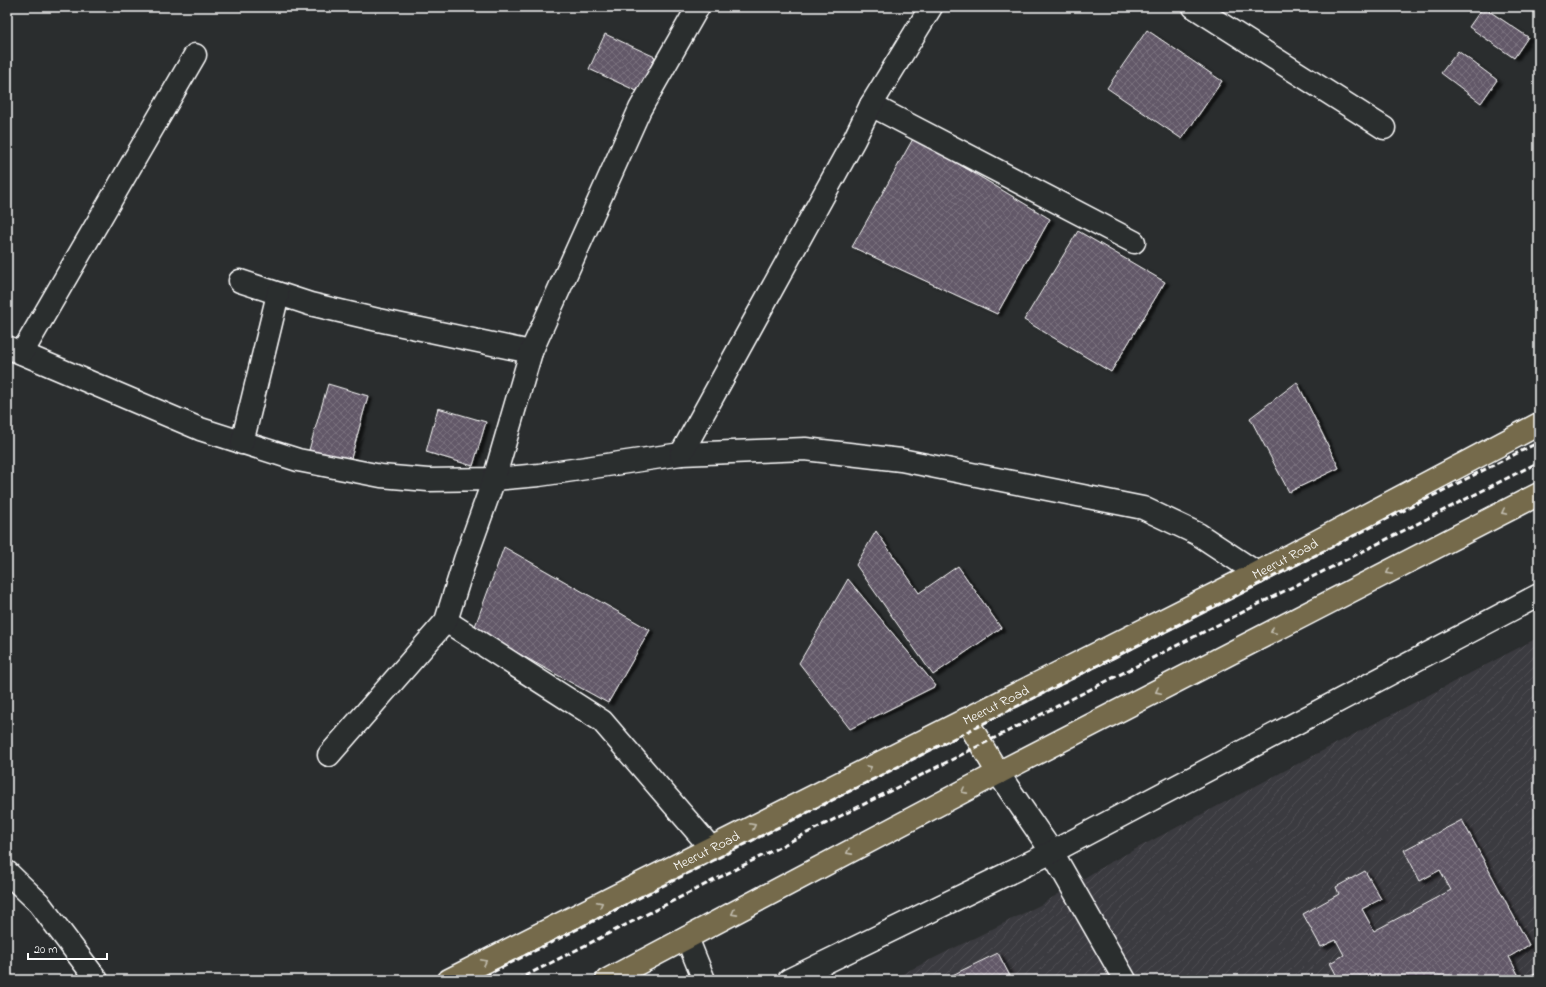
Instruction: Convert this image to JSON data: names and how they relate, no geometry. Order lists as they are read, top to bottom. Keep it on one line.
{"streets":{"main road":["Meerut Road"]},"scale_bar":"20 m"}
